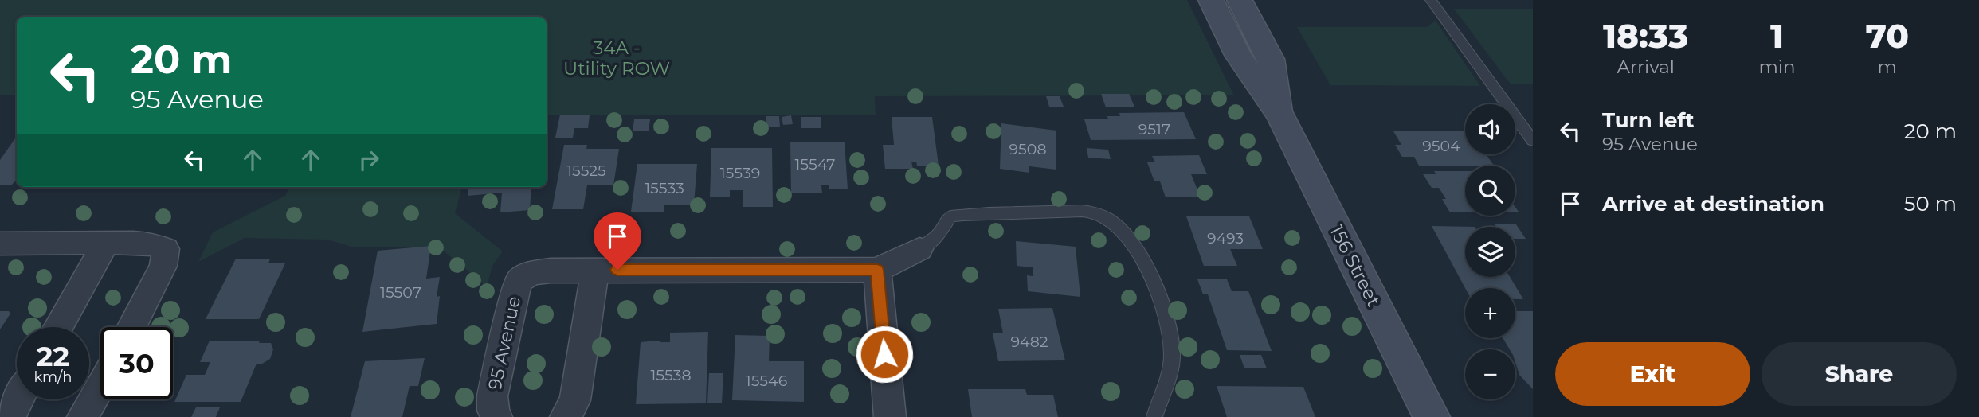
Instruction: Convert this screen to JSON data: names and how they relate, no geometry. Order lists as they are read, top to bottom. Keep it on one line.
{"streets":{"main road":["156 Street"],"street":["95 Avenue"]},"parks":["34A - Utility ROW"],"house_numbers":["9517","9504","9508","15547","15525","15539","15533","9493","15507","9482","15538","15546"],"page":{"eta":["18:33","Arrival","1","min","70","m"],"turn":["20 m","95 Avenue"],"list":[{"name":"Turn left","note":"95 Avenue","value":"20 m"},{"name":"Arrive at destination","value":"50 m"}],"map_buttons":["+","−"],"speed":"22 km/h","limit":"30","buttons":["Exit","Share"]}}
